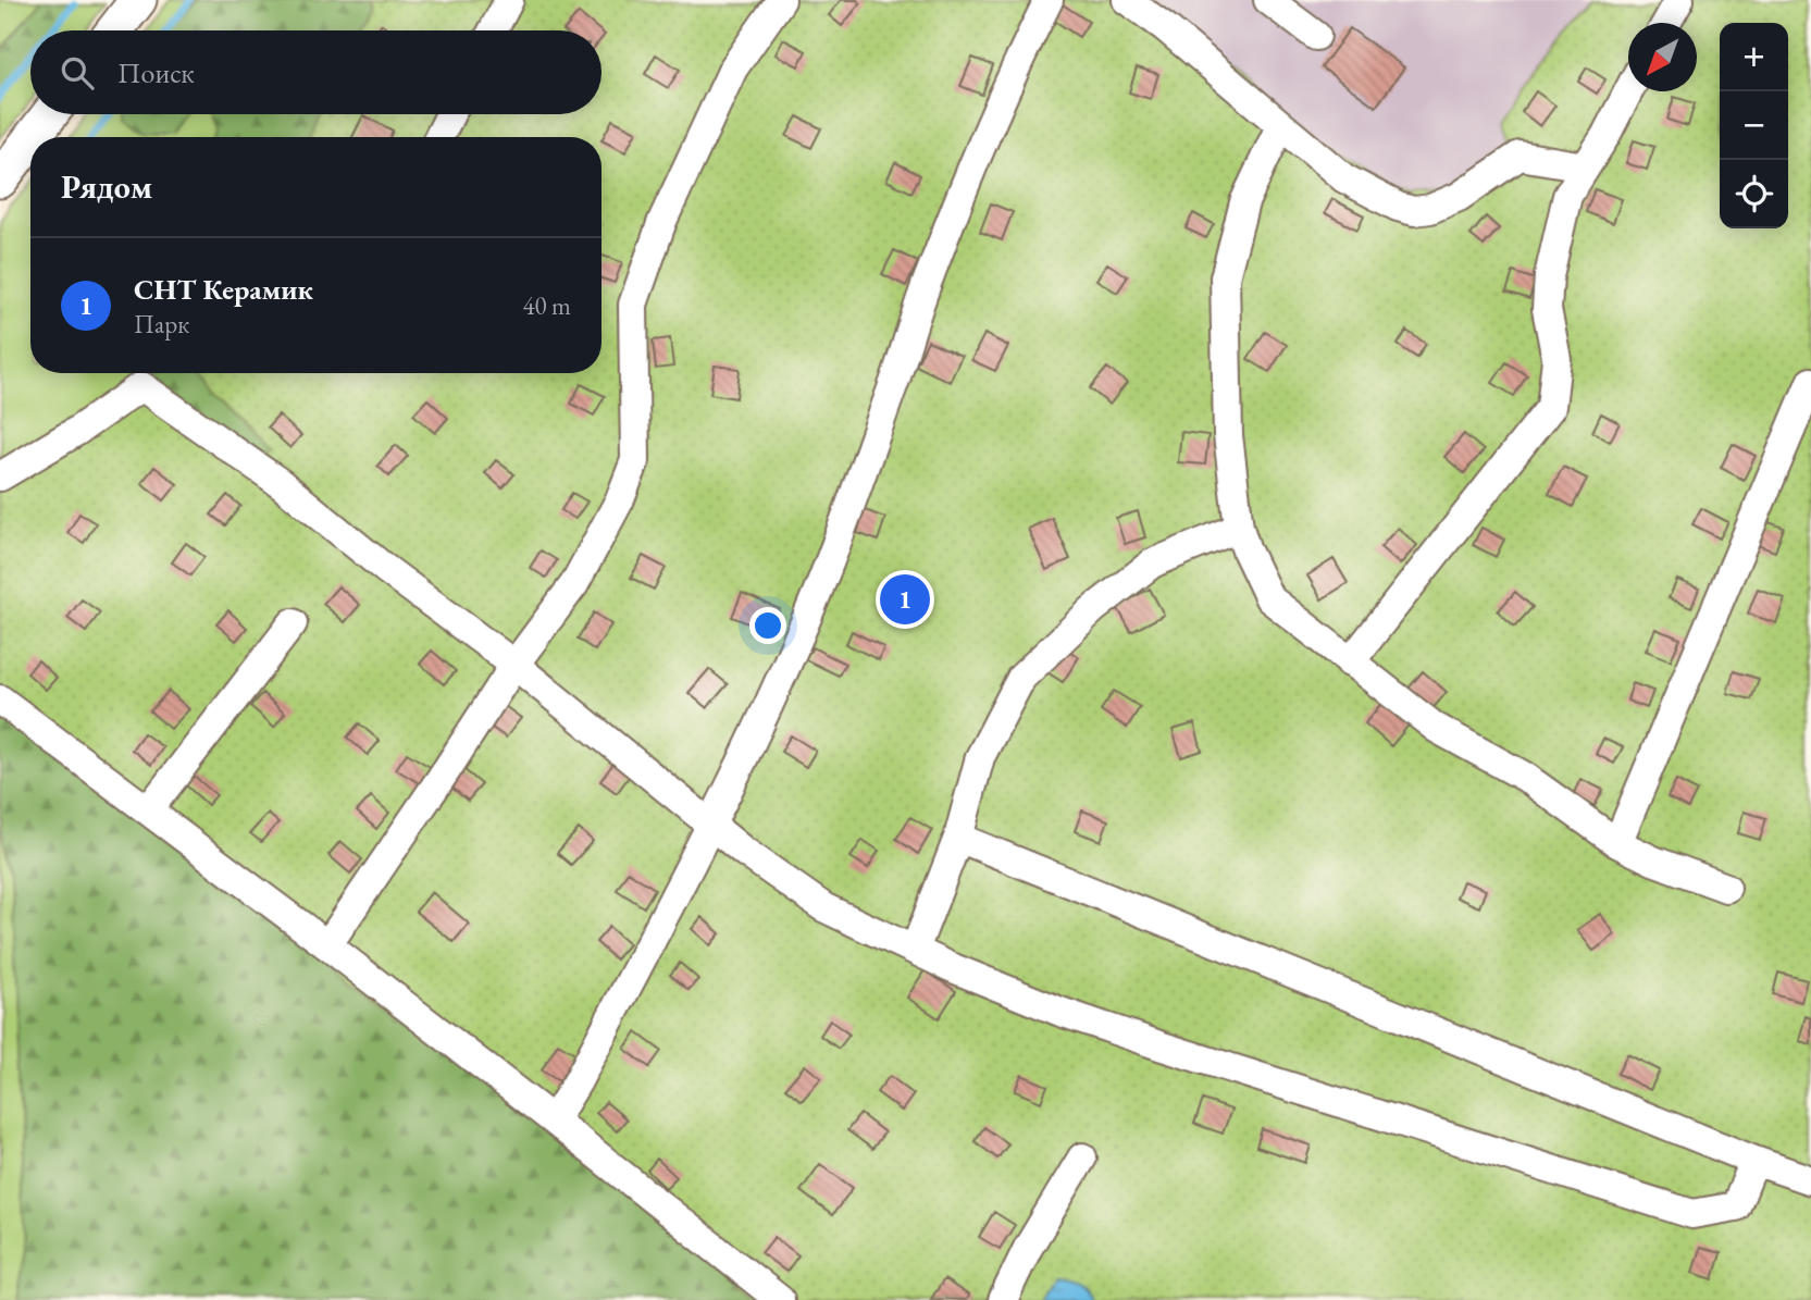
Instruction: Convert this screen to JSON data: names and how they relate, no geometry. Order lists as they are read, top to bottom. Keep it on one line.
{"north":"bottom left","page":{"map_buttons":["+","−"],"search":"Поиск","heading":"Рядом","list":[{"mark":"1","name":"СНТ Керамик","note":"Парк","value":"40 m"}],"pins":"1"}}
